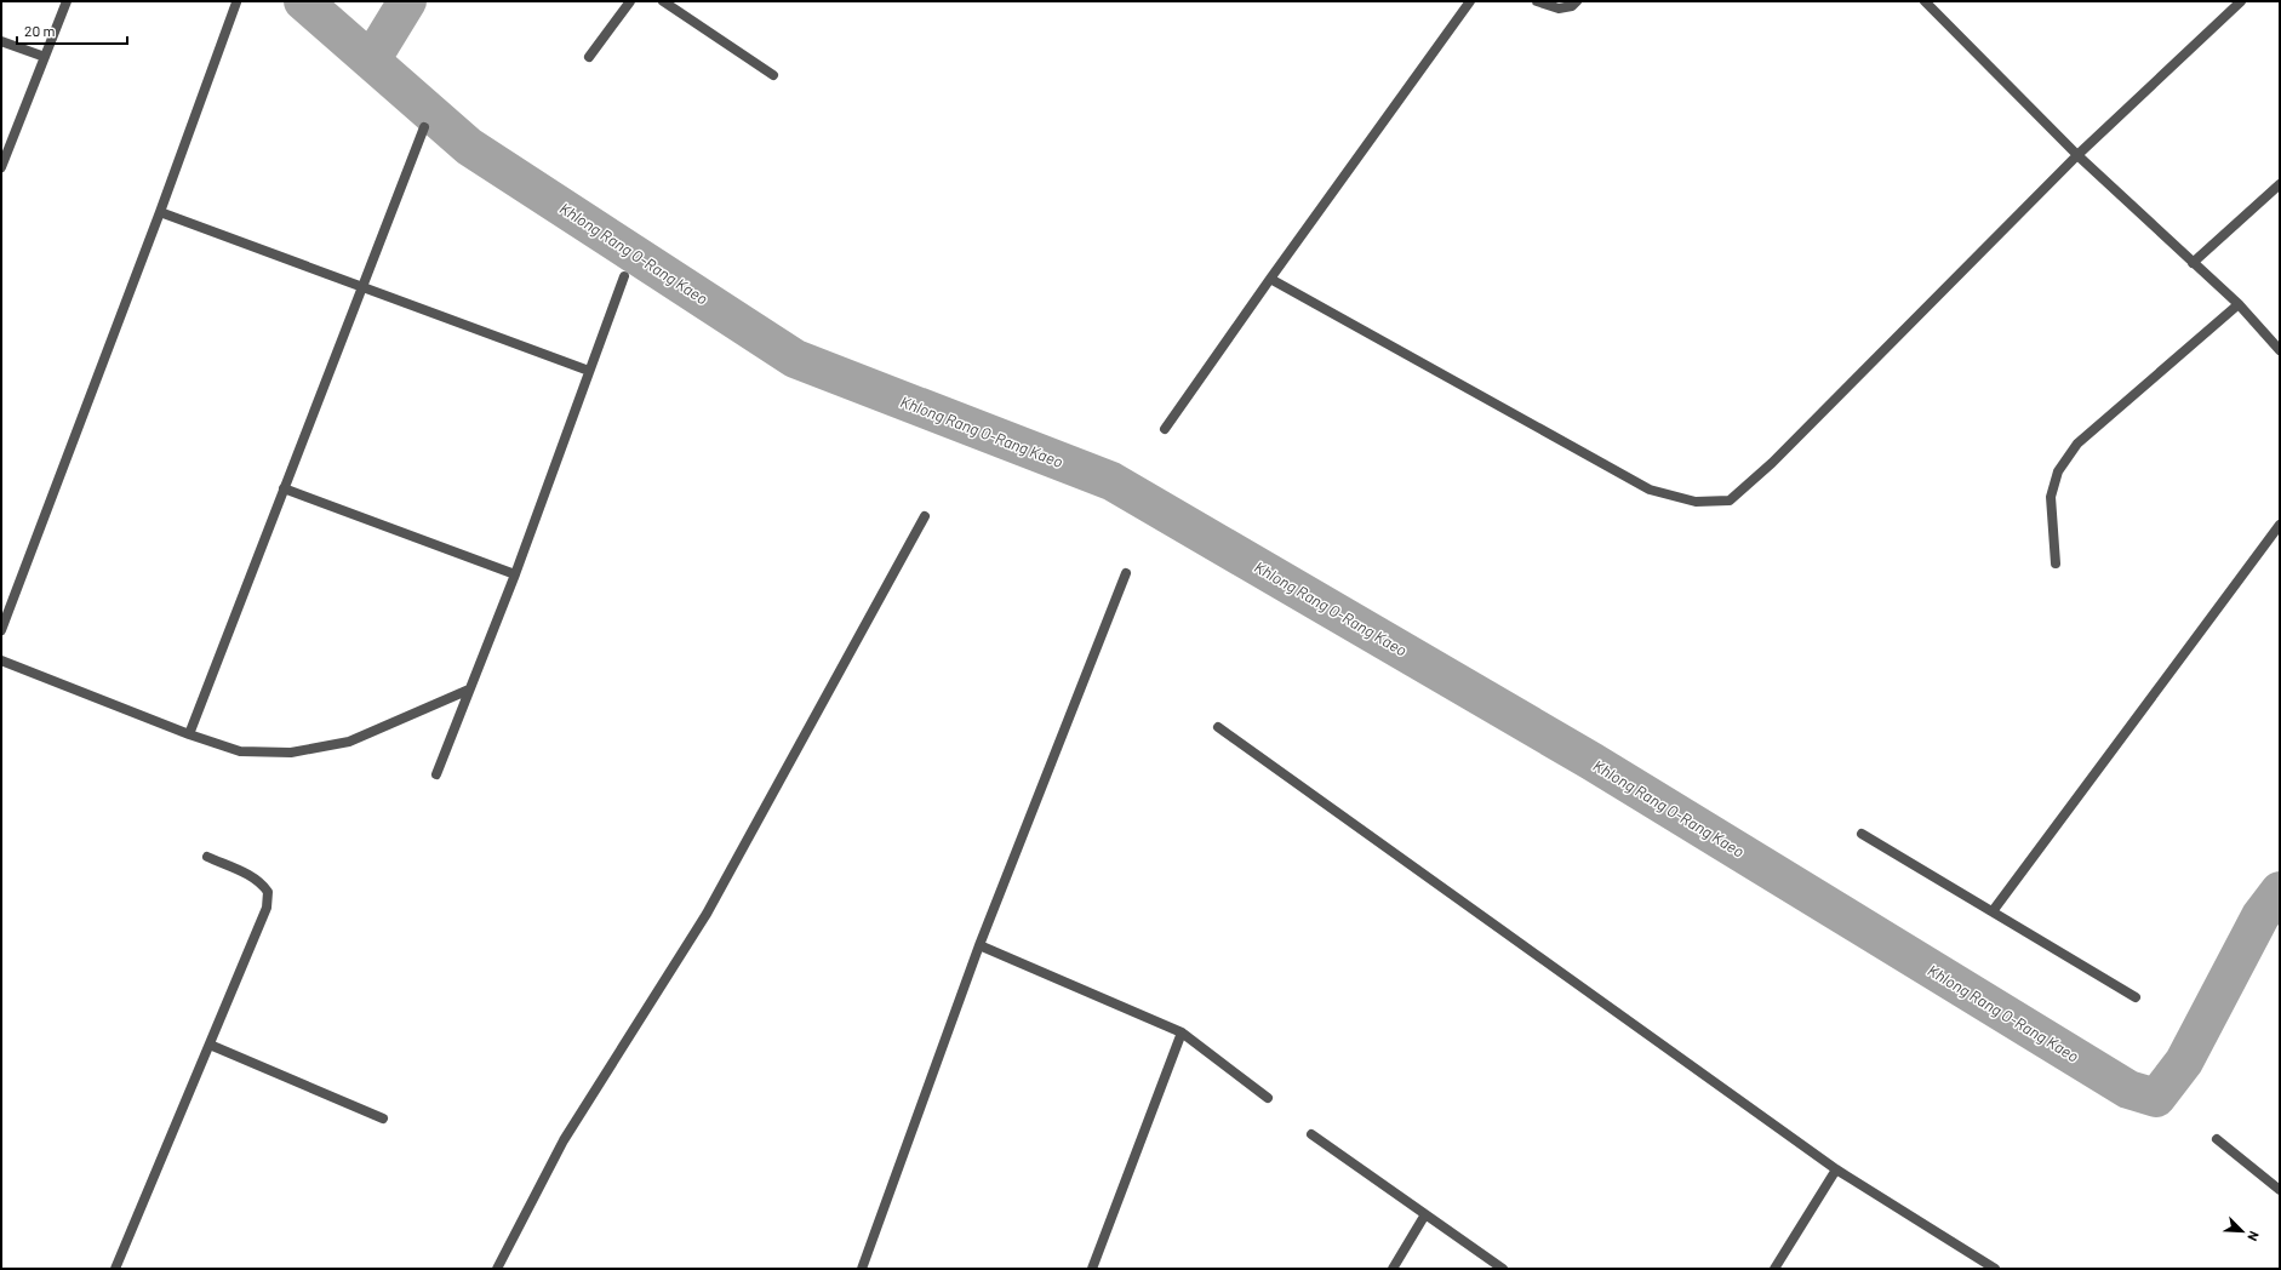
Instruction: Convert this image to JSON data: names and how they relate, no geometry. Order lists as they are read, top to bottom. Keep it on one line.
{"water":["Khlong Rang O-Rang Kaeo"],"scale_bar":"20 m","north":"bottom right"}
